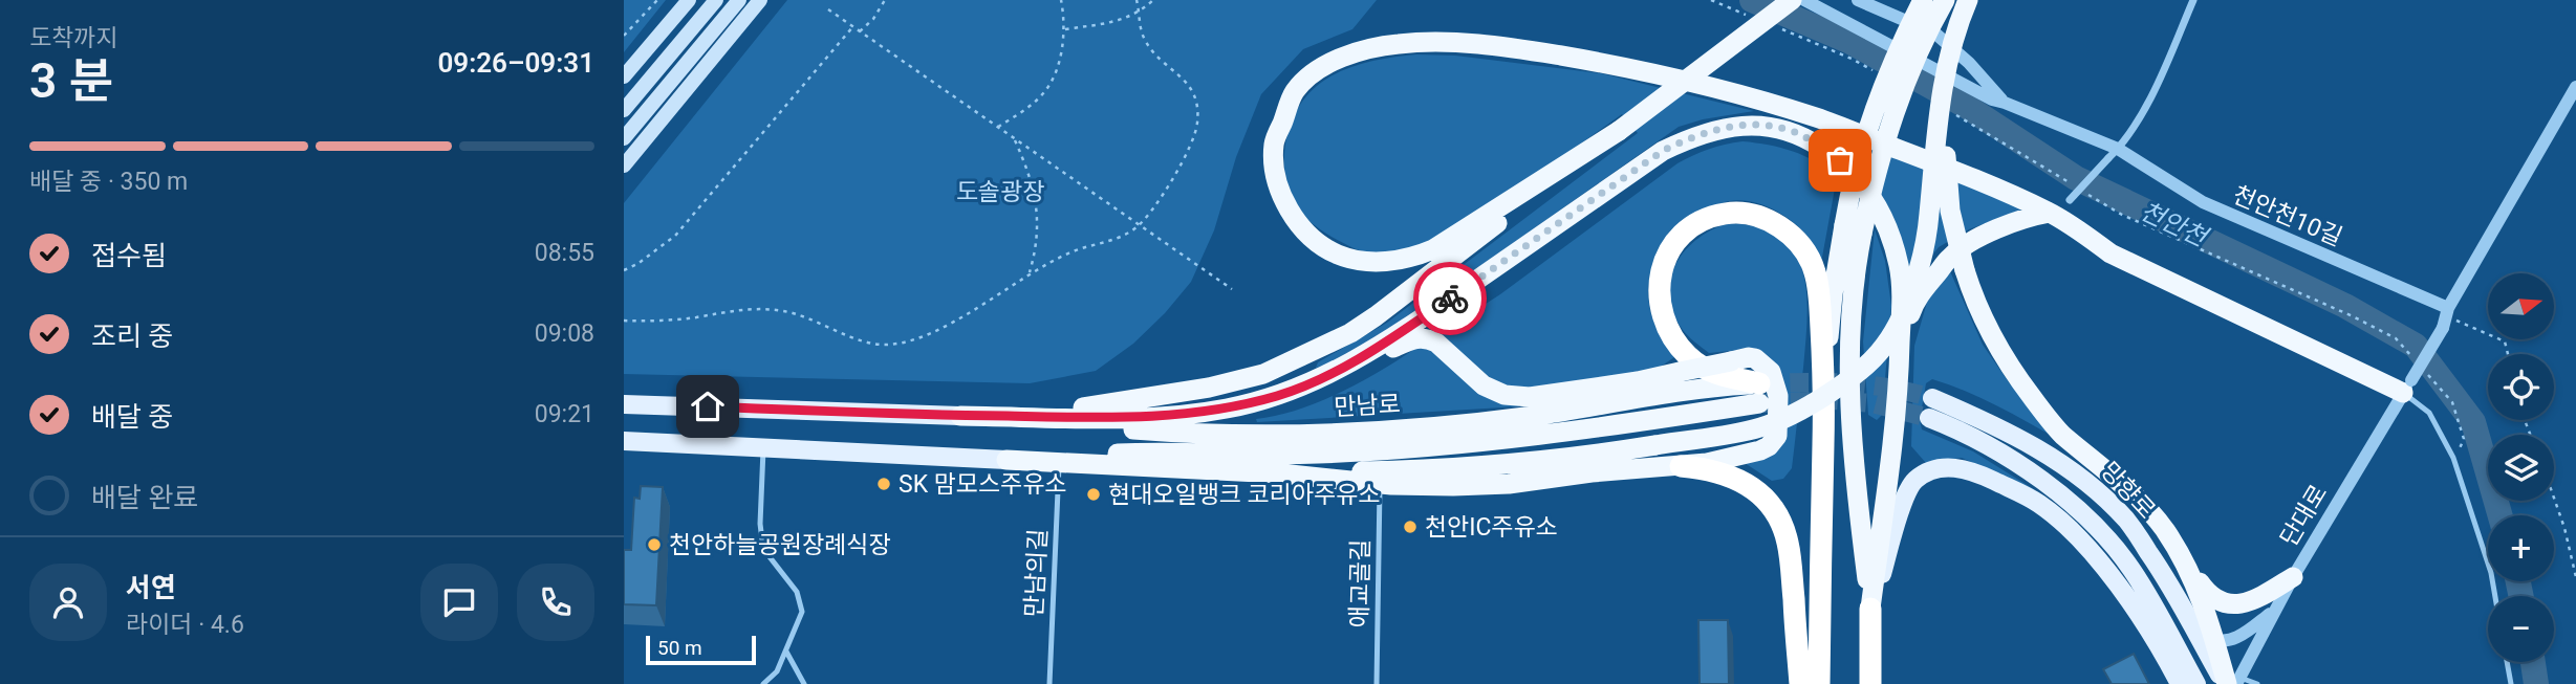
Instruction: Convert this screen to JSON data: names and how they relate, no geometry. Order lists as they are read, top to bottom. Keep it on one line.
{"streets":{"highway":["만남로"],"main road":["망향로"],"street":["천안천10길","단대로"],"lane":["만남의길","애교골길"]},"crossings":[["천안천10길","단대로"],["망향로","단대로"]],"water":["천안천"],"parks":["도솔광장"],"places":["SK 맘모스주유소","현대오일뱅크 코리아주유소","천안IC주유소","천안하늘공원장례식장"],"scale_bar":"50 m","north":"right","page":{"heading":["3 분","도착까지","09:26–09:31"],"panel":["서연","라이더 · 4.6"],"bar":"배달 중 · 350 m","list":[["접수됨","08:55"],["조리 중","09:08"],["배달 중","09:21"],"배달 완료"],"map_buttons":["+","−"],"scale":"50 m"}}
